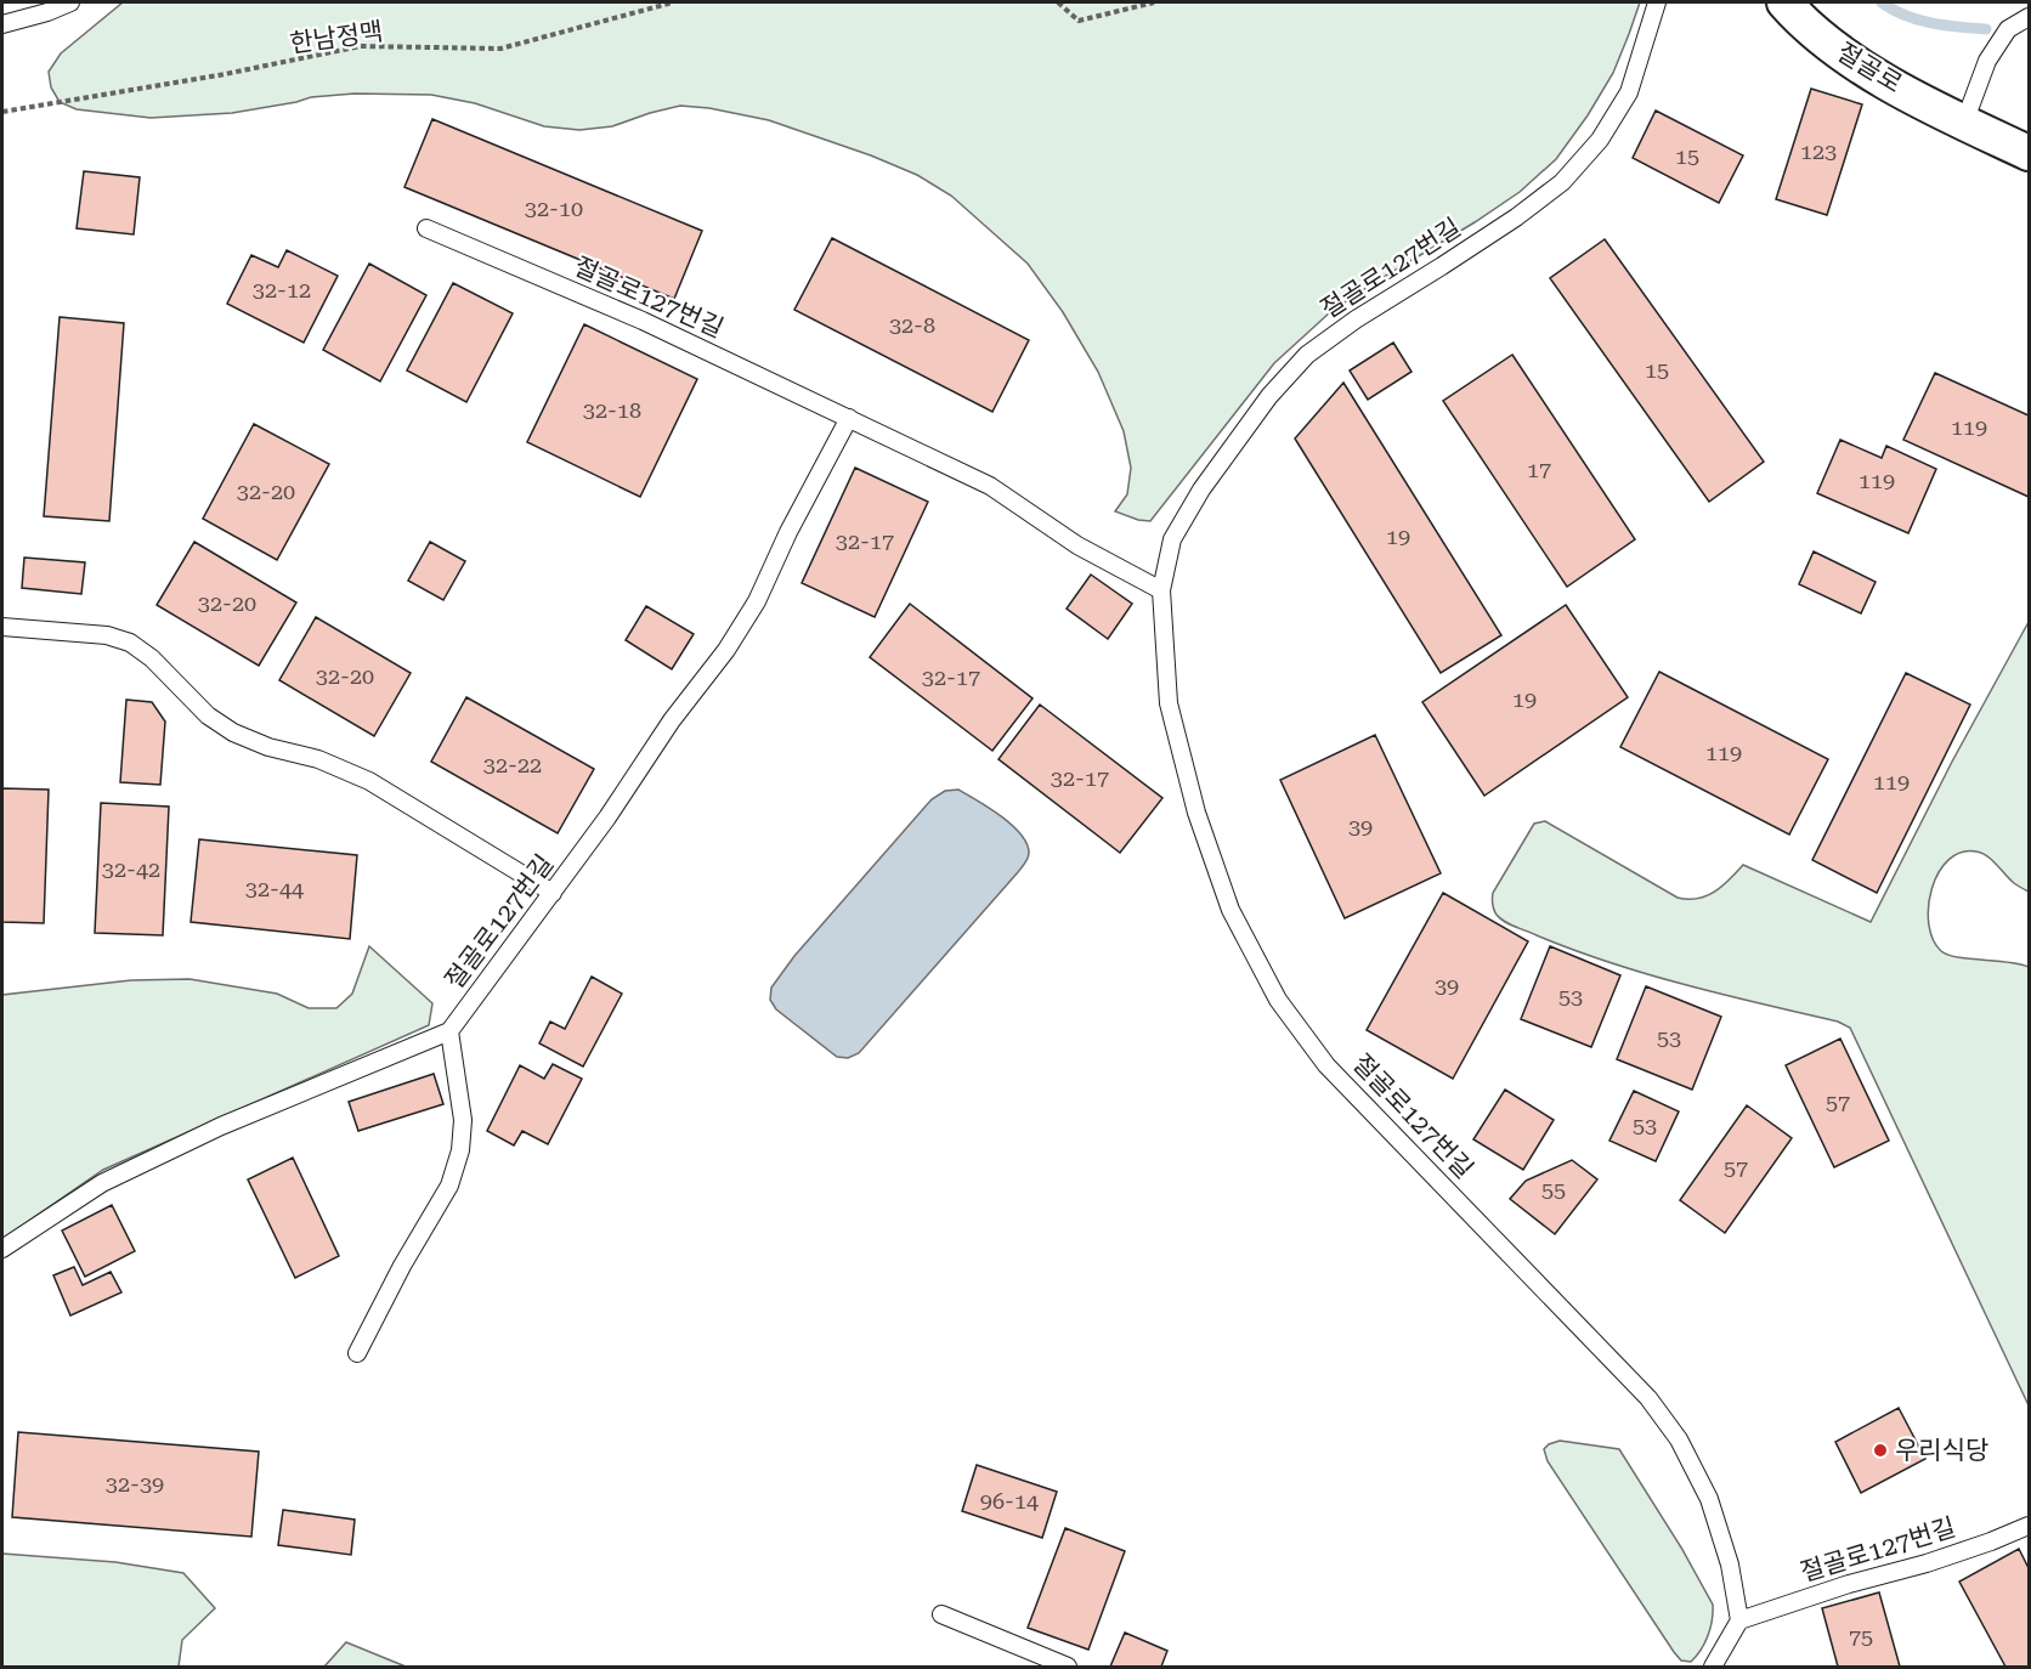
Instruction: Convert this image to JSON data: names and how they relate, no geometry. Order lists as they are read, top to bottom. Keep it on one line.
{"streets":{"street":["절골로"],"lane":["절골로127번길"],"path":["한남정맥"]},"places":["우리식당"],"house_numbers":["123","15","32-10","32-12","32-8","15","32-18","119","17","119","32-20","19","32-17","32-20","32-20","32-17","19","119","32-22","32-17","119","39","32-42","32-44","39","53","53","57","53","57","55","32-39","96-14","75"]}
